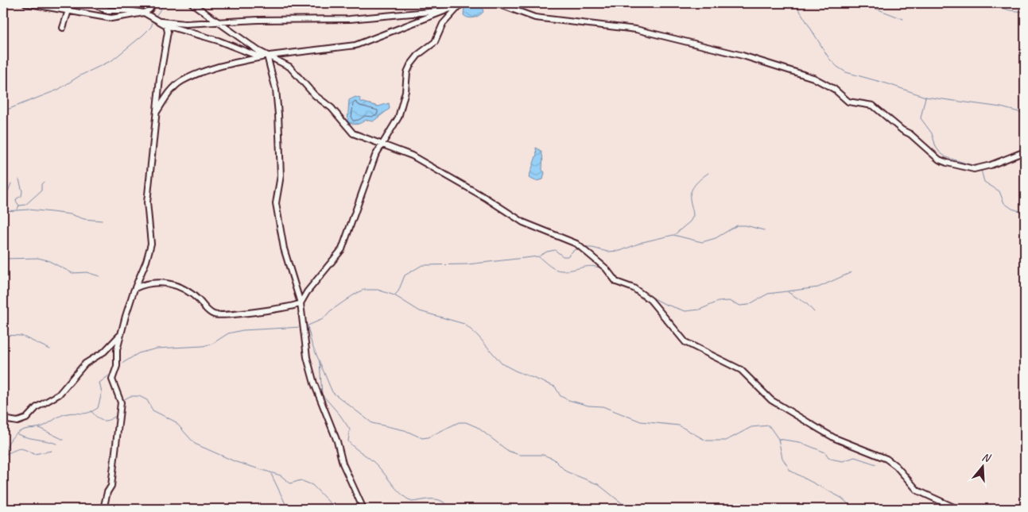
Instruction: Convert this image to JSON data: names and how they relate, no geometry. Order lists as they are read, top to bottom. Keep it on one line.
{"north":"top"}
